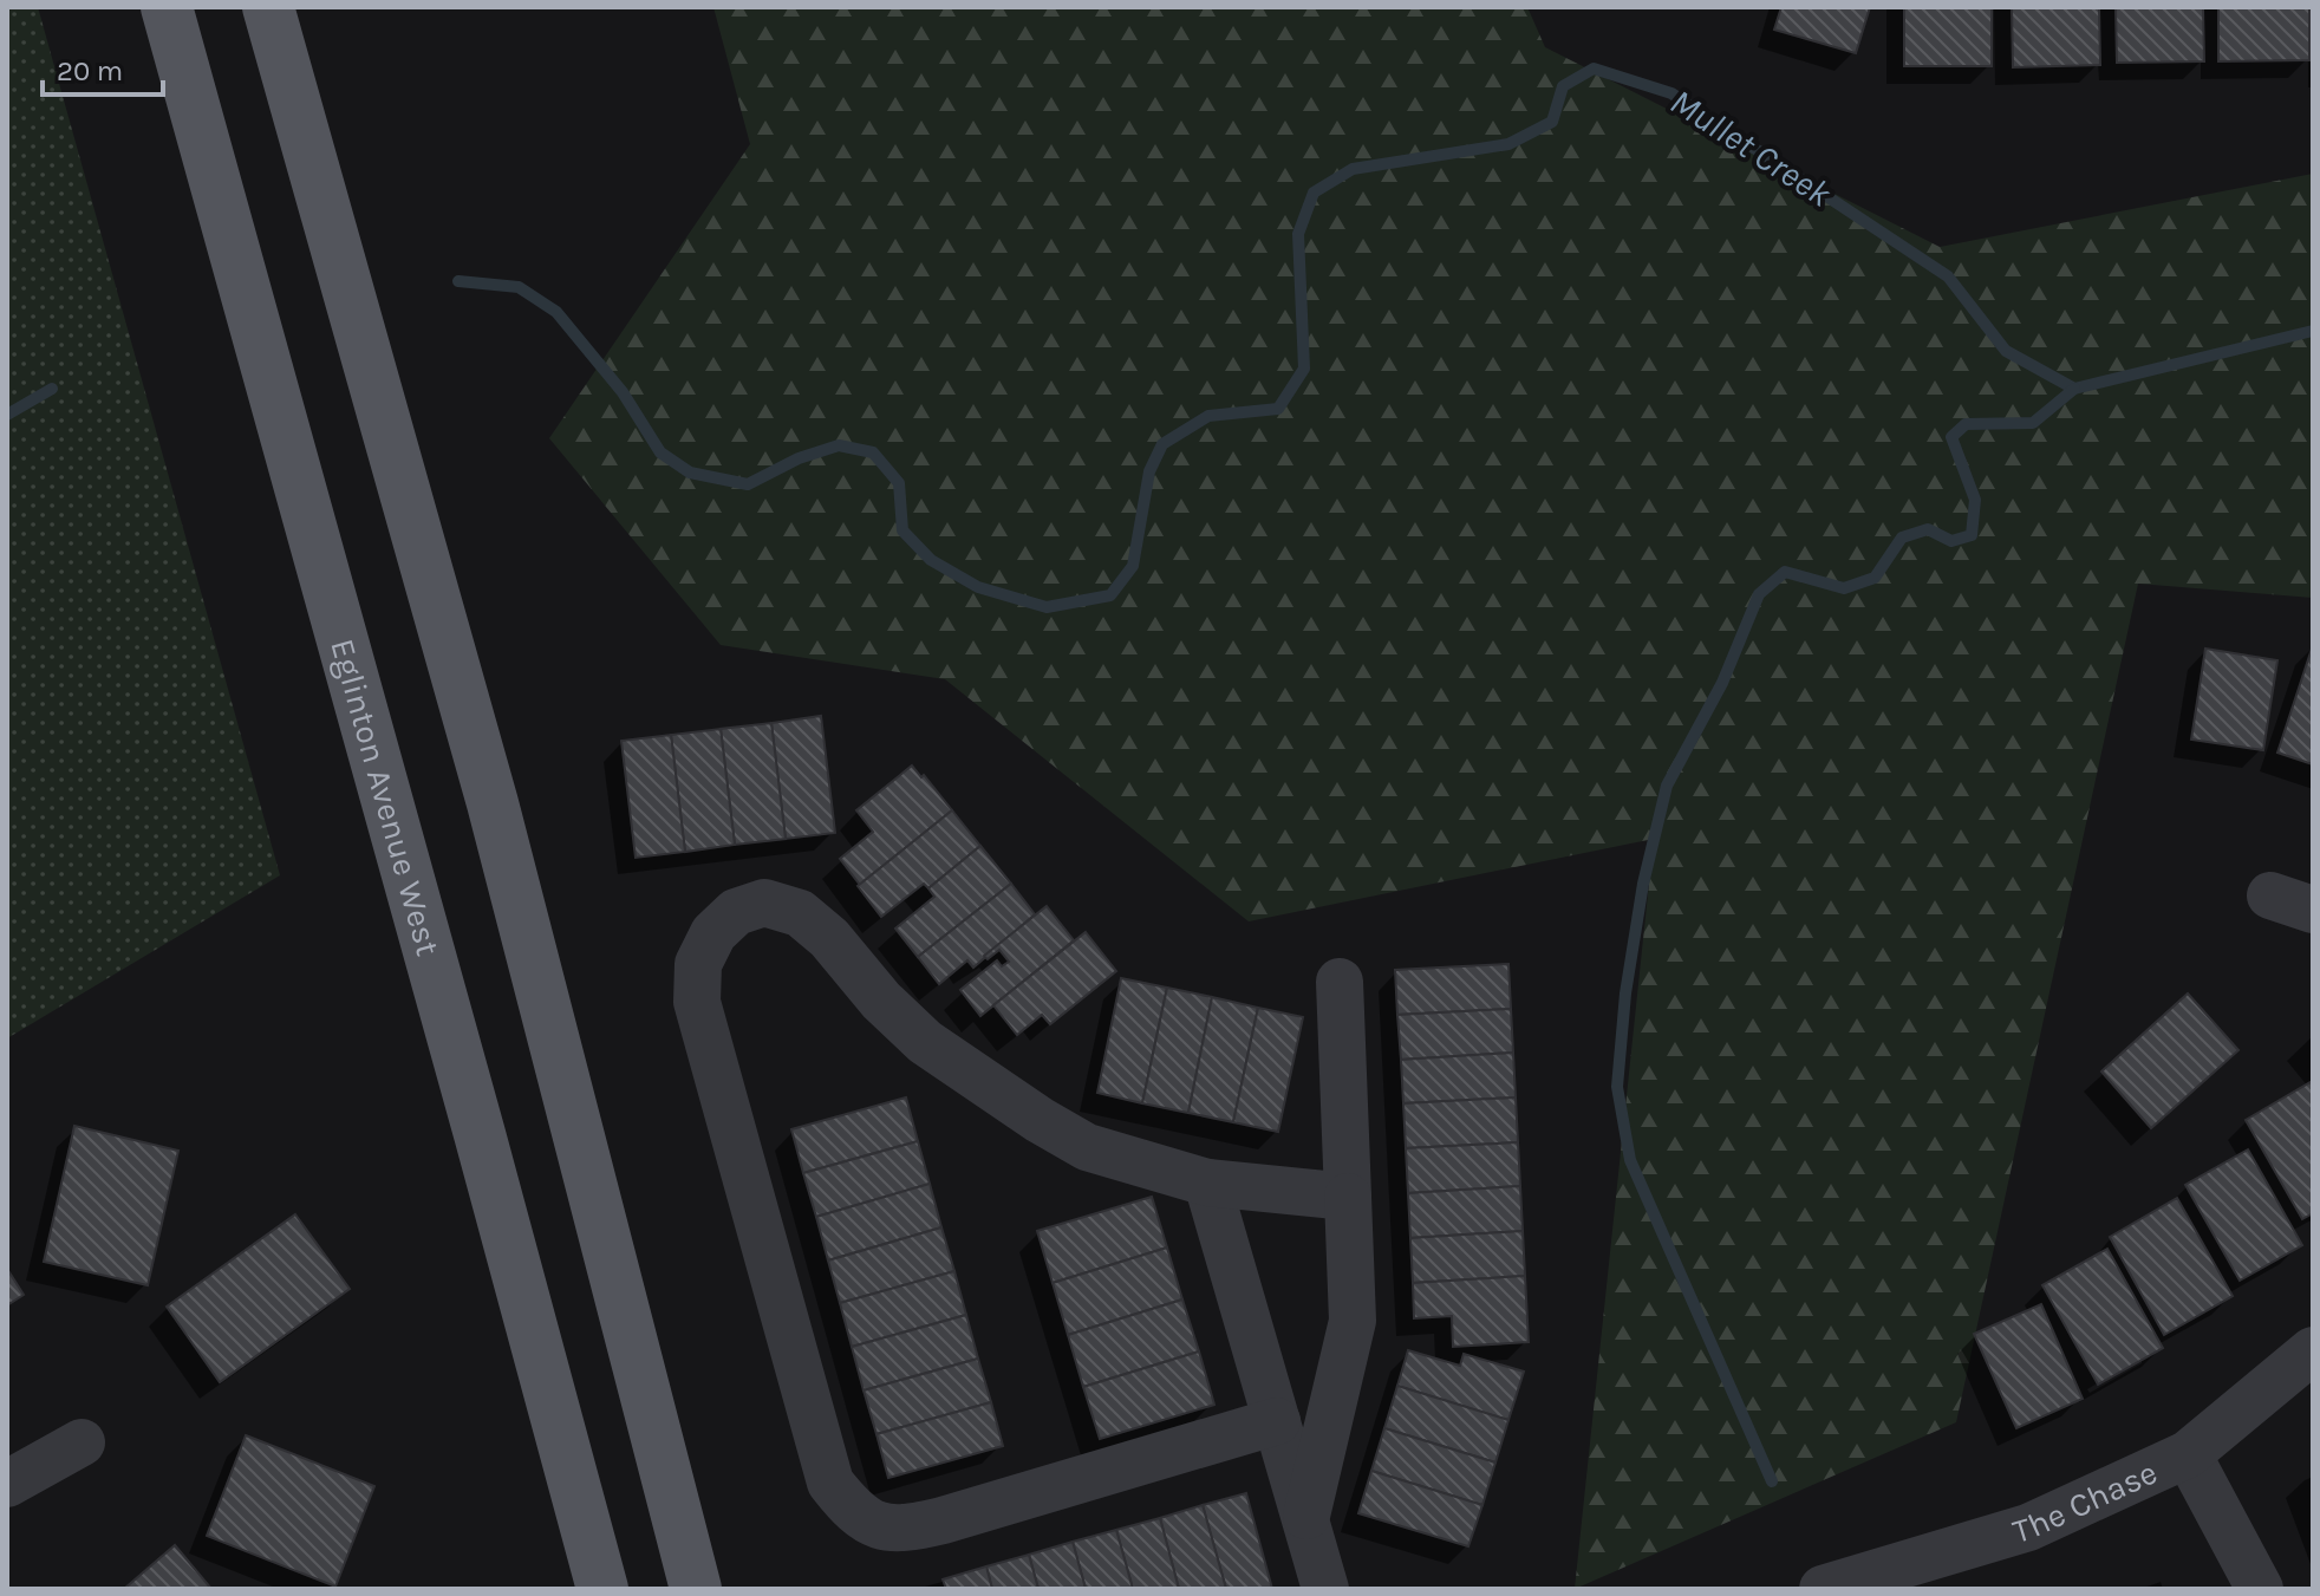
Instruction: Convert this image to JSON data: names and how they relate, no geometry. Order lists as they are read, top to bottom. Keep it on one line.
{"streets":{"main road":["Eglinton Avenue West"],"street":["The Chase"]},"water":["Mullet Creek"],"scale_bar":"20 m"}
